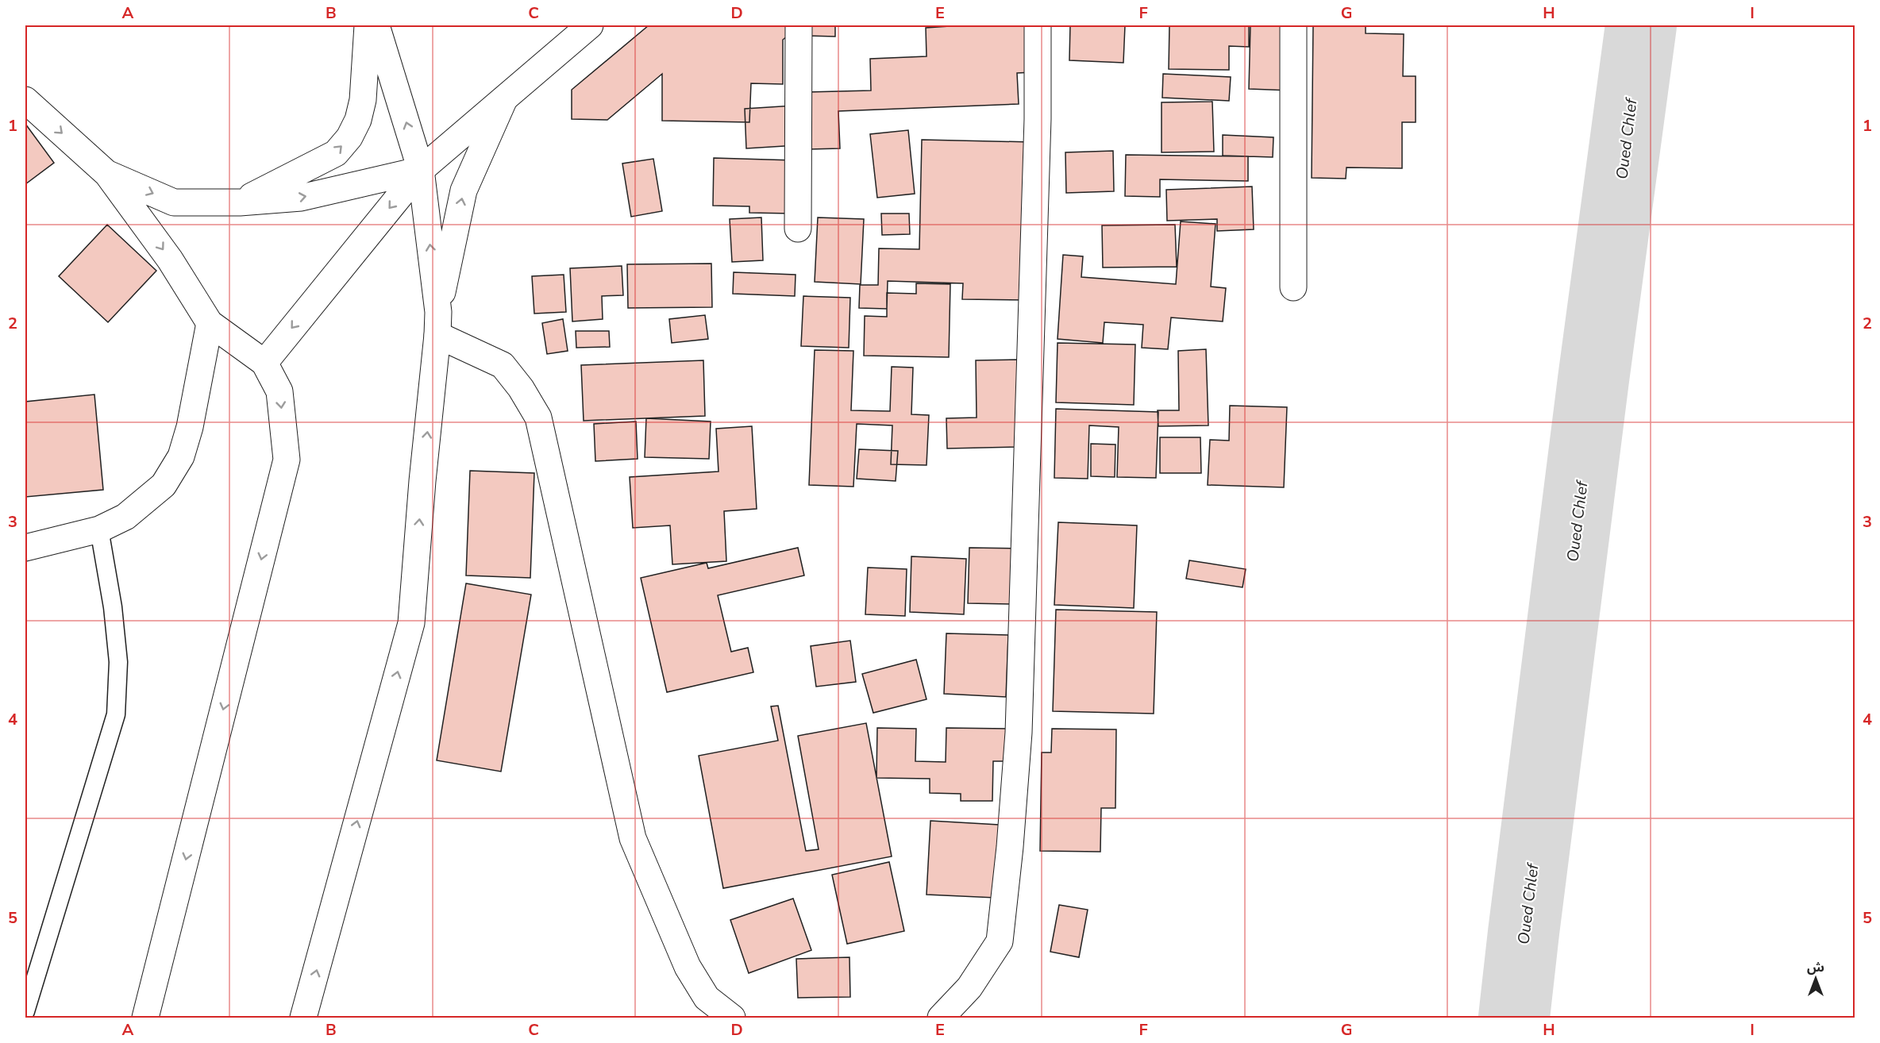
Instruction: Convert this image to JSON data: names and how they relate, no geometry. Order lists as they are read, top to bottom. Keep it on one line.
{"water":["Oued Chlef"],"north":"top","grid":{"columns":["A","B","C","D","E","F","G","H","I"],"rows":["1","2","3","4","5"]}}
